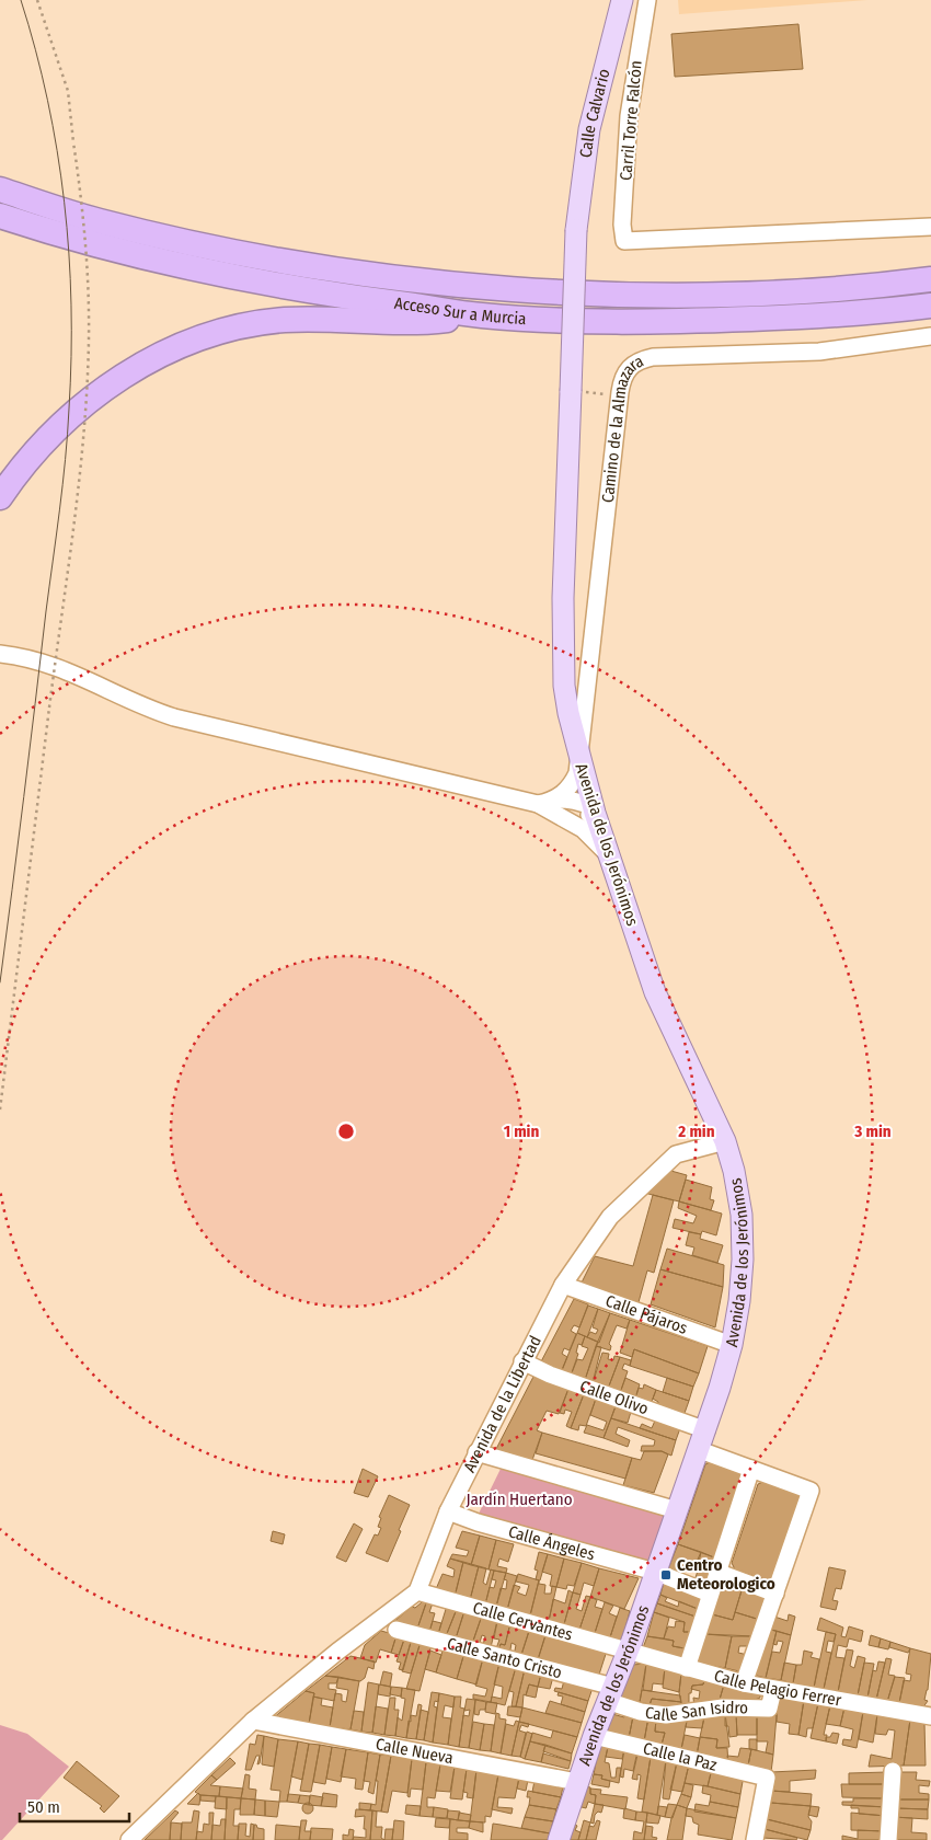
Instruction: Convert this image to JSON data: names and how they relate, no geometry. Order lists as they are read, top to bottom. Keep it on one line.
{"streets":{"highway":["Acceso Sur a Murcia"],"main road":["Calle Calvario","Avenida de los Jerónimos"],"street":["Carril Torre Falcón","Camino de la Almazara","Calle Pájaros","Calle Olivo","Avenida de la Libertad","Calle Ángeles","Calle Cervantes","Calle Santo Cristo","Calle Pelagio Ferrer","Calle San Isidro","Calle Nueva","Calle la Paz"]},"crossings":[["Calle Calvario","Avenida de los Jerónimos"],["Camino de la Almazara","Avenida de los Jerónimos"],["Avenida de los Jerónimos","Calle Pájaros"],["Avenida de los Jerónimos","Calle Olivo"],["Avenida de los Jerónimos","Avenida de la Libertad"],["Avenida de los Jerónimos","Calle Ángeles"],["Avenida de los Jerónimos","Calle Cervantes"],["Avenida de los Jerónimos","Calle Santo Cristo"],["Avenida de los Jerónimos","Calle Pelagio Ferrer"],["Avenida de los Jerónimos","Calle San Isidro"],["Avenida de los Jerónimos","Calle Nueva"],["Avenida de los Jerónimos","Calle la Paz"],["Calle Pájaros","Avenida de la Libertad"],["Calle Olivo","Avenida de la Libertad"],["Avenida de la Libertad","Calle Ángeles"],["Avenida de la Libertad","Calle Cervantes"],["Calle Cervantes","Calle Pelagio Ferrer"],["Calle Santo Cristo","Calle San Isidro"],["Calle Pelagio Ferrer","Calle San Isidro"]],"parks":["Jardín Huertano"],"places":{"transit":["Centro Meteorologico"]},"scale_bar":"50 m","rings":["1 min","2 min","3 min"]}
